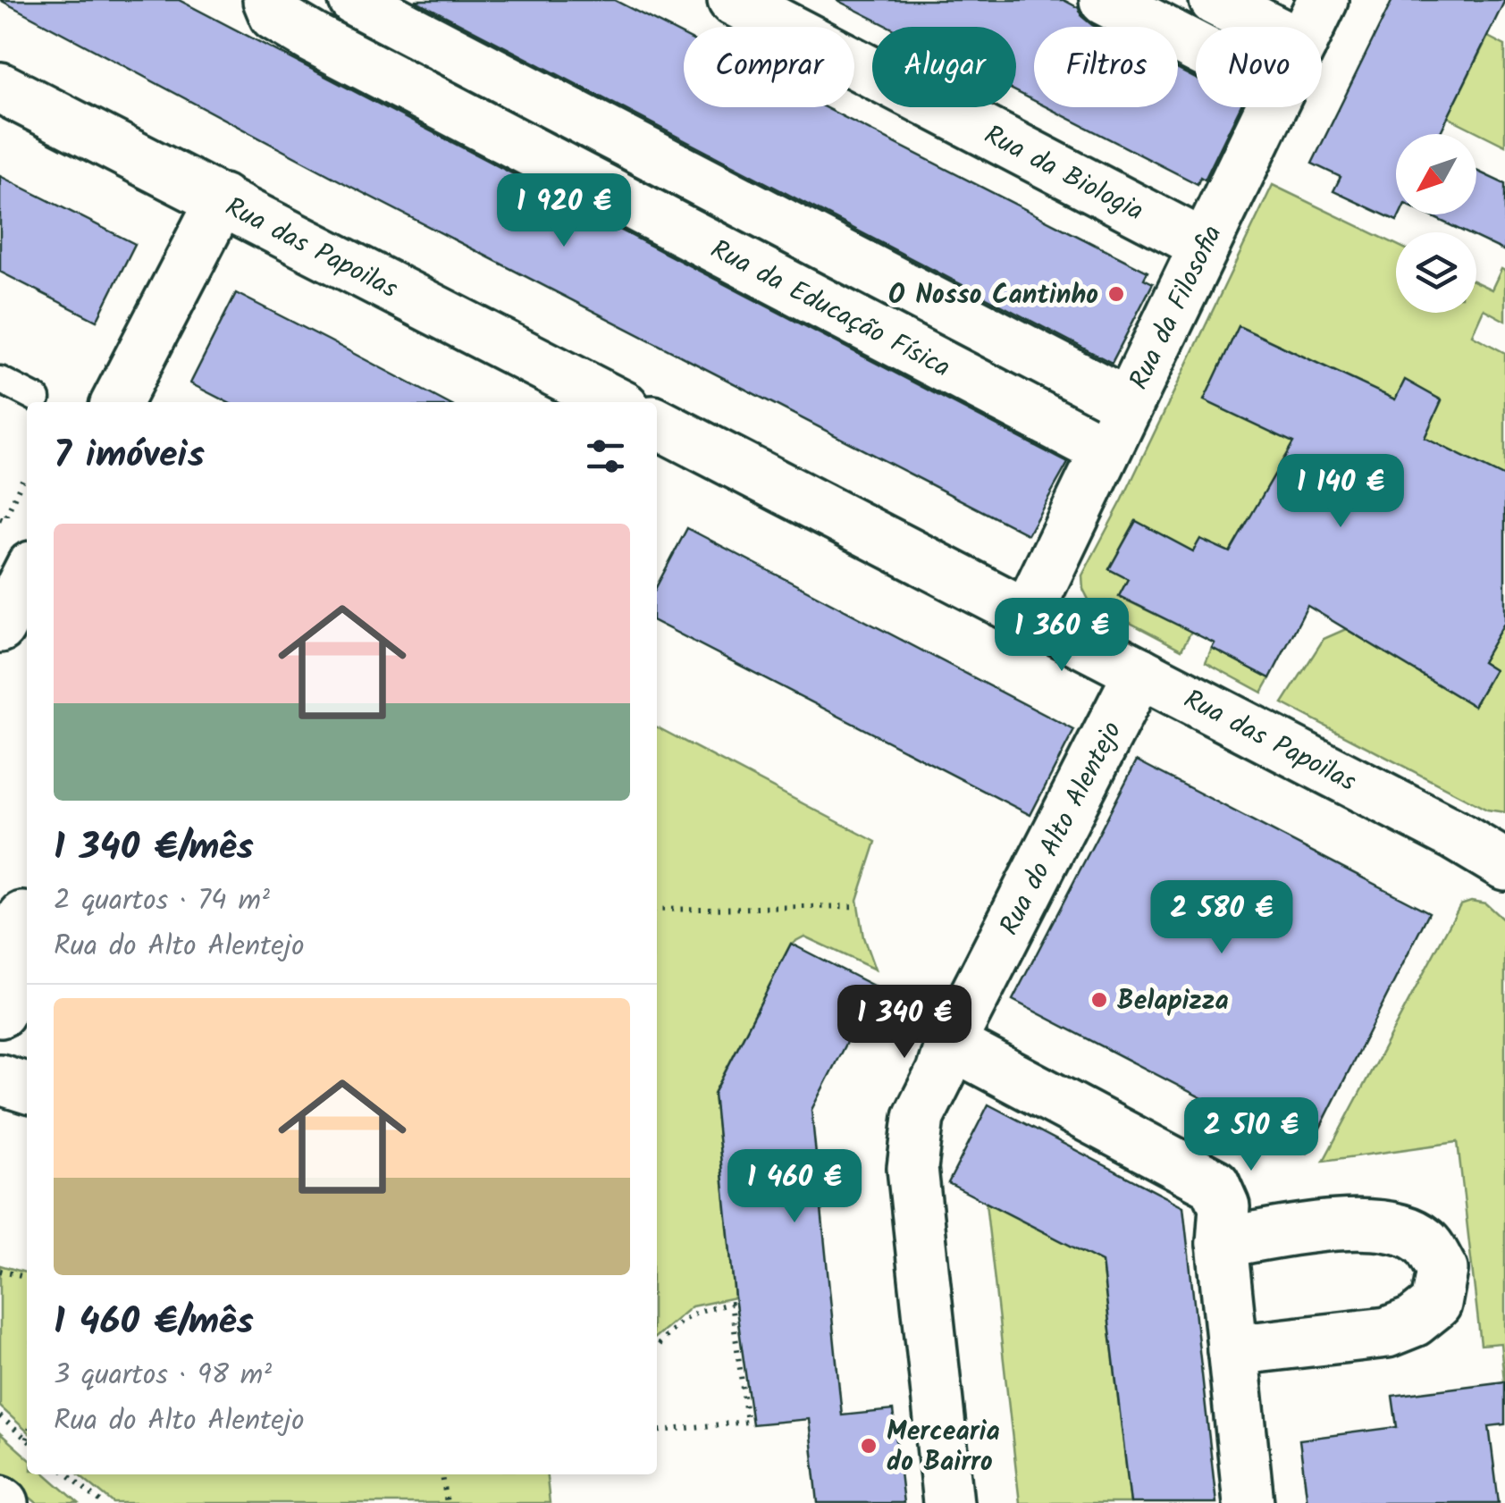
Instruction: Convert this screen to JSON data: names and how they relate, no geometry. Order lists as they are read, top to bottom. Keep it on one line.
{"streets":{"street":["Rua da Biologia","Rua das Papoilas","Rua da Filosofia","Rua da Educação Física","Rua do Alto Alentejo"]},"crossings":[["Rua da Biologia","Rua da Filosofia"],["Rua das Papoilas","Rua da Filosofia"],["Rua das Papoilas","Rua do Alto Alentejo"],["Rua da Filosofia","Rua da Educação Física"]],"places":["O Nosso Cantinho","Belapizza","Mercearia do Bairro"],"north":"bottom left","page":{"chip":["Comprar","Alugar","Filtros","Novo"],"price":["1 920 €","1 140 €","1 360 €","2 580 €","1 340 €","2 510 €","1 460 €"],"heading":"7 imóveis","list":[{"name":"1 340 €/mês","note":"2 quartos · 74 m² · Rua do Alto Alentejo"},{"name":"1 460 €/mês","note":"3 quartos · 98 m² · Rua do Alto Alentejo"}]}}
